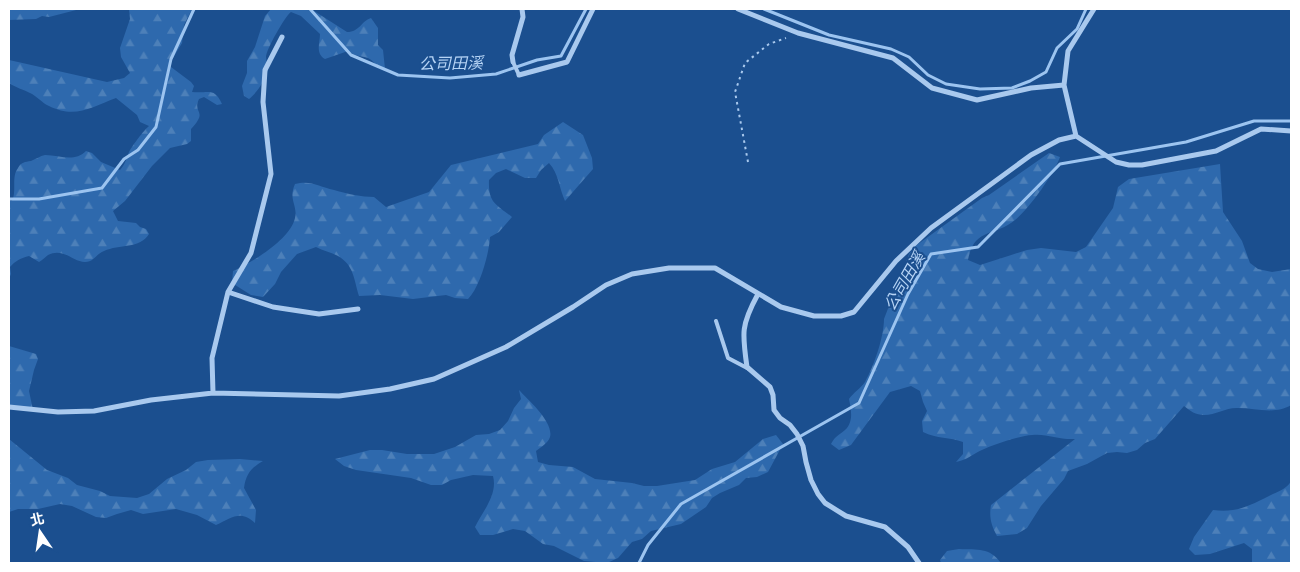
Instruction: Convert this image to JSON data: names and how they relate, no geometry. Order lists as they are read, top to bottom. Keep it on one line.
{"water":["公司田溪"],"north":"top"}
